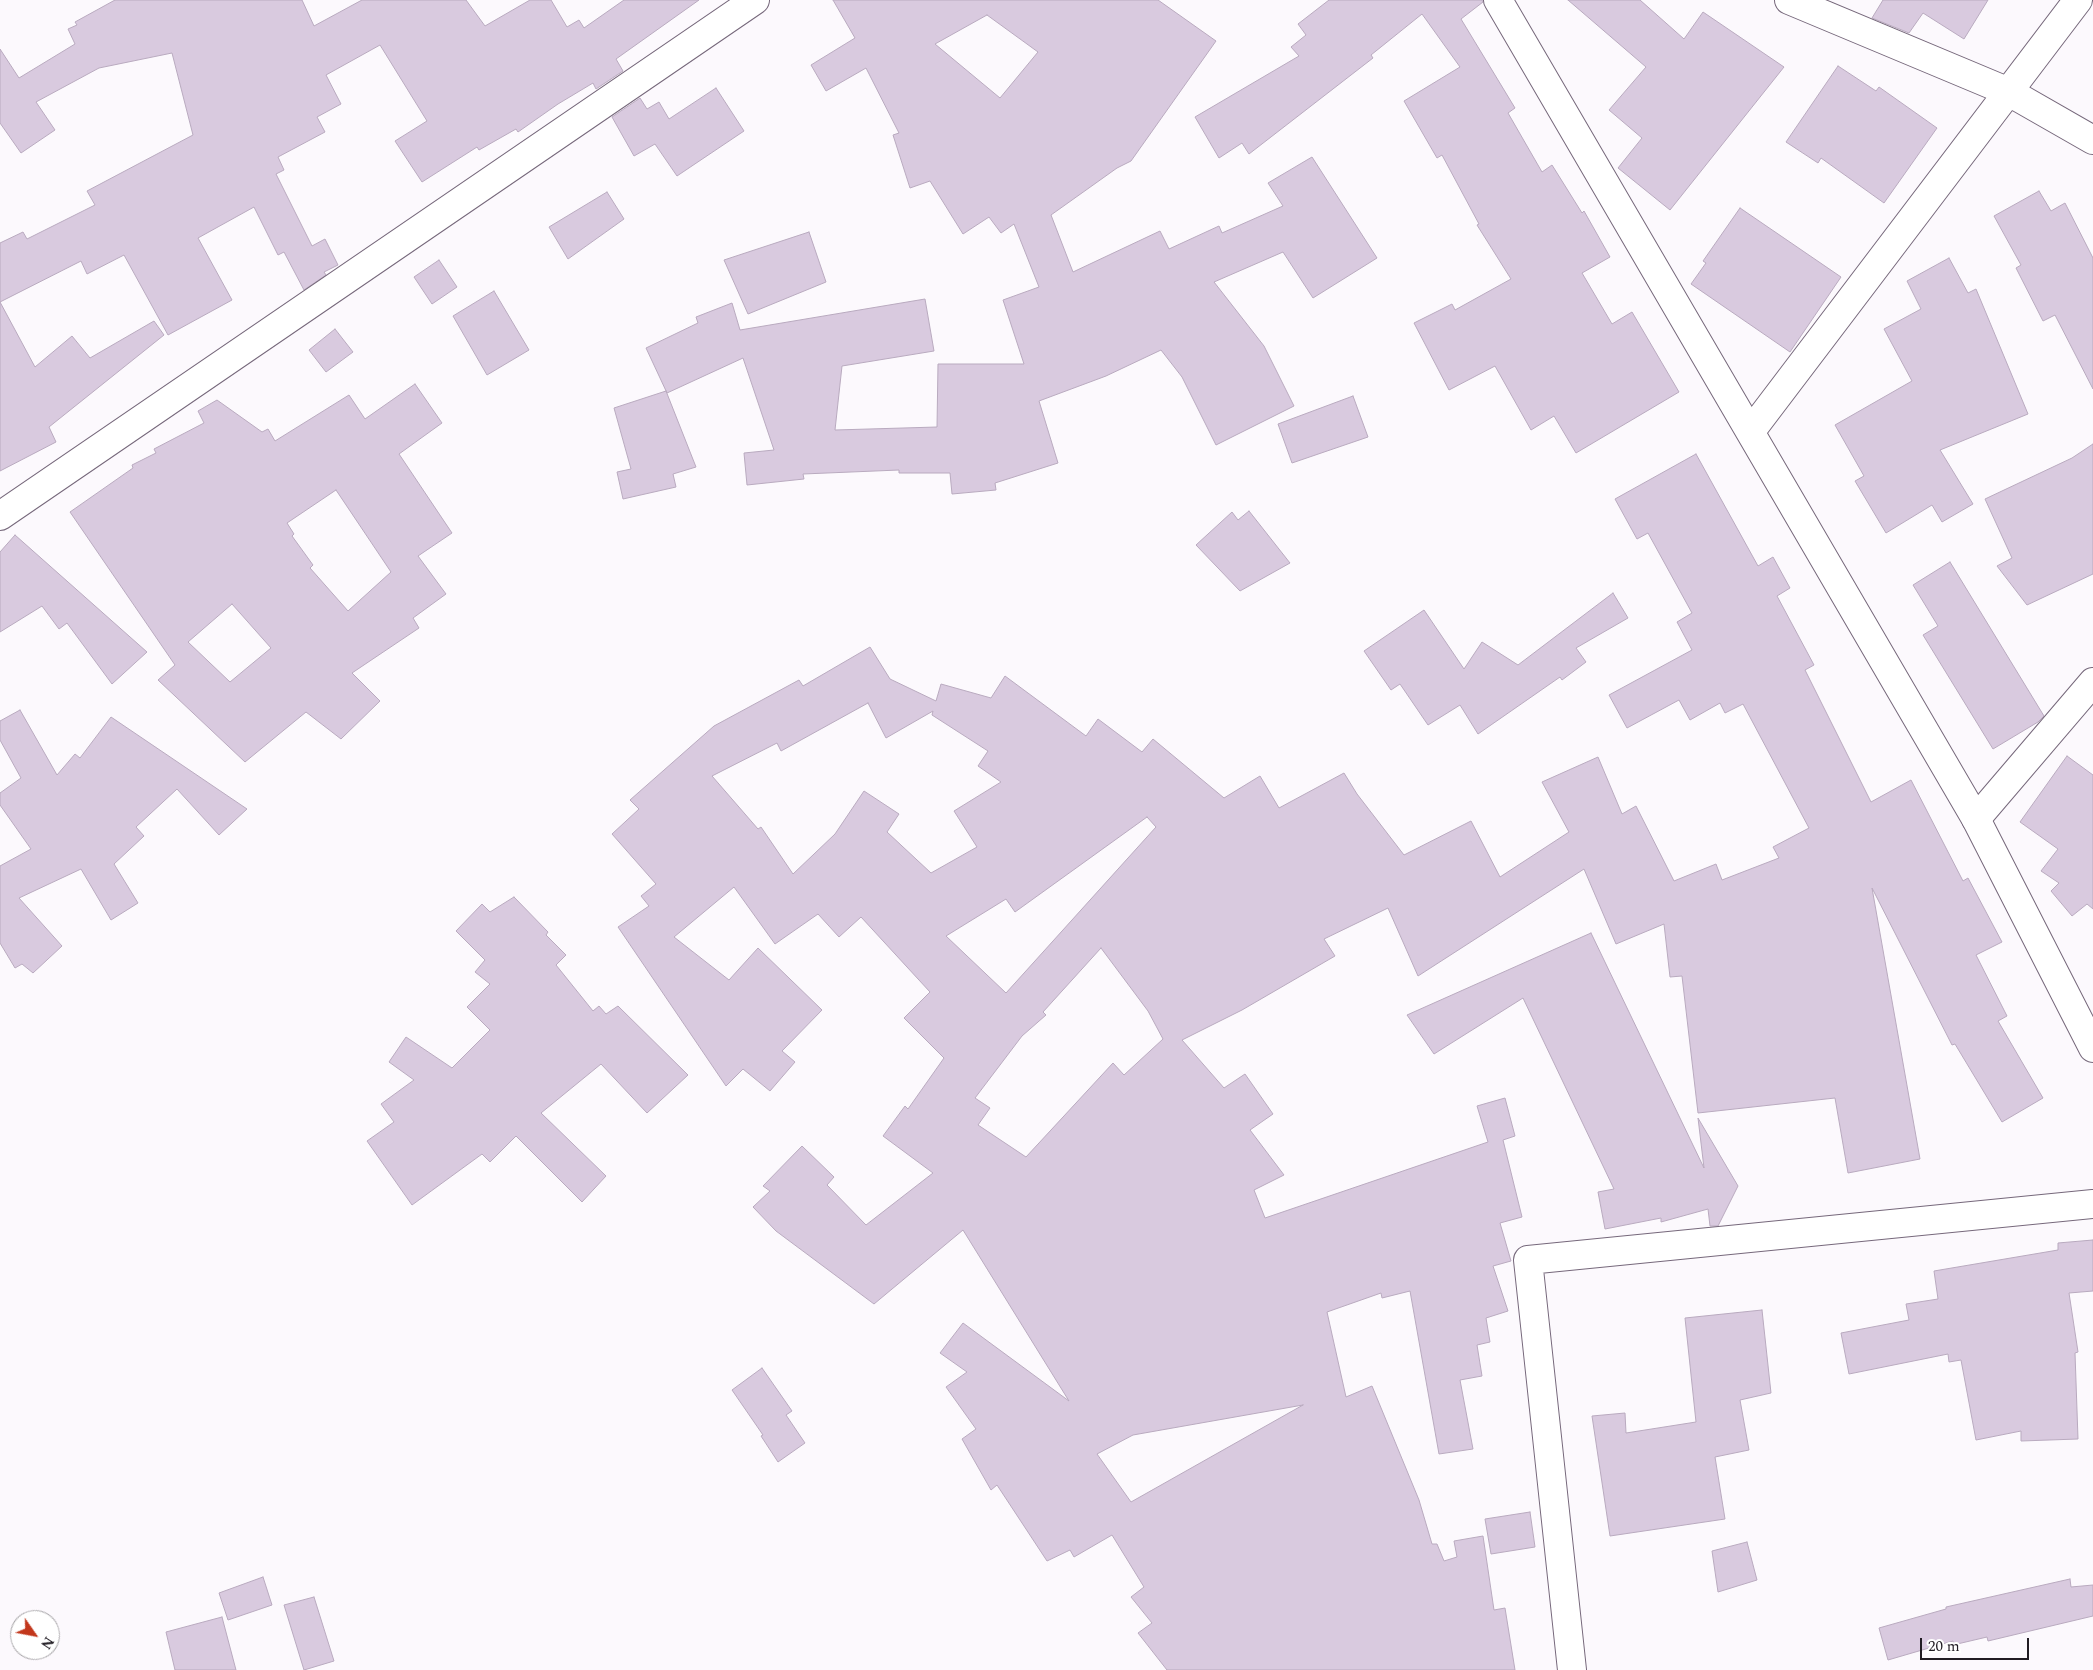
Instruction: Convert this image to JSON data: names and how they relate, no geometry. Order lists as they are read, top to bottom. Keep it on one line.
{"scale_bar":"20 m","north":"bottom right"}
